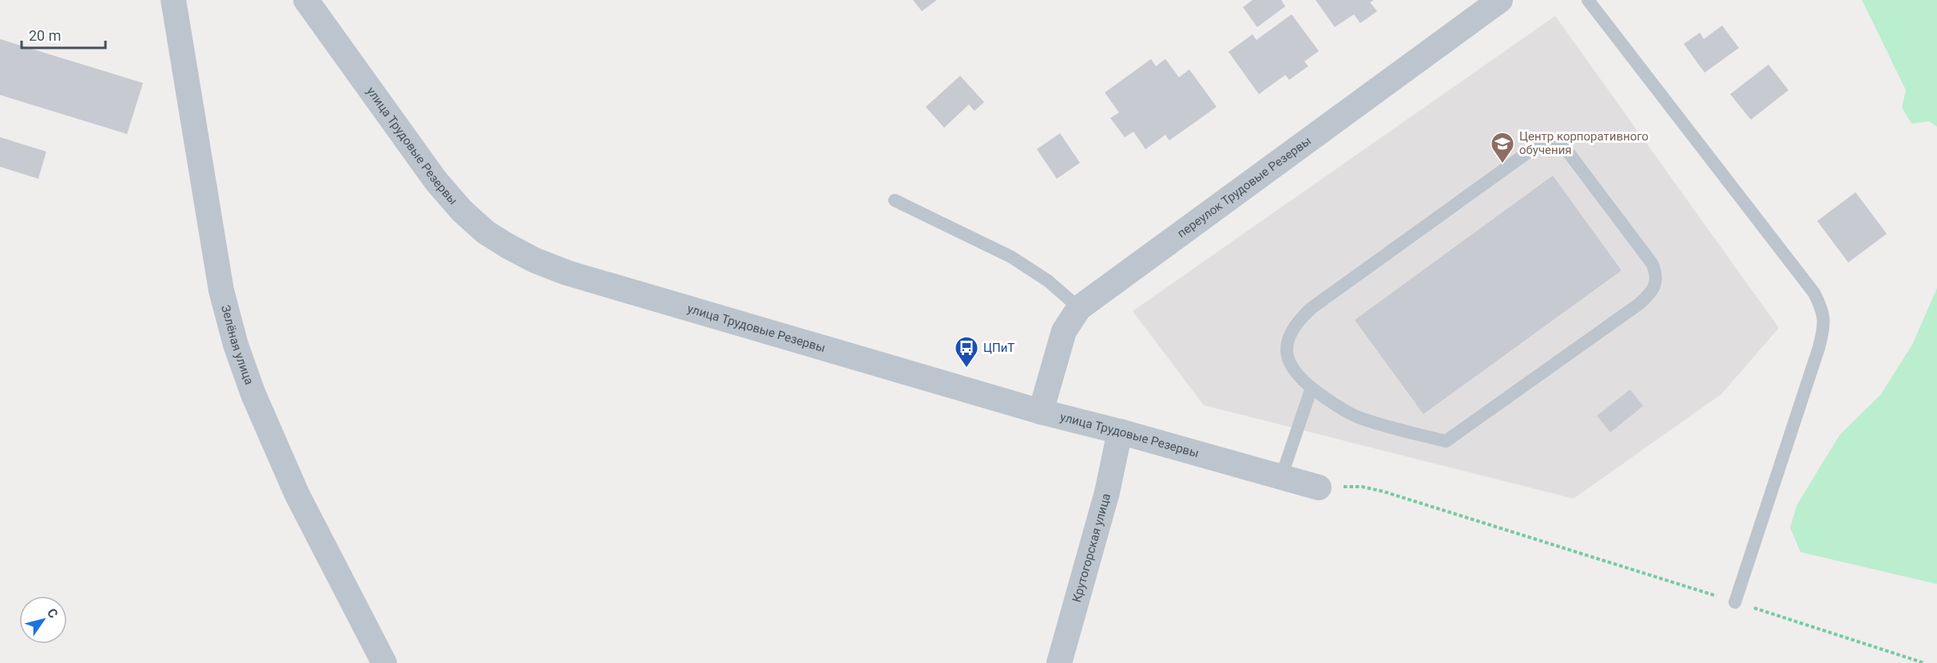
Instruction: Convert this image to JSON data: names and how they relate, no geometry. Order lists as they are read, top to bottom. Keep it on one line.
{"streets":{"street":["улица Трудовые Резервы","переулок Трудовые Резервы","Зелёная улица","Крутогорская улица"]},"crossings":[["улица Трудовые Резервы","переулок Трудовые Резервы"],["улица Трудовые Резервы","Крутогорская улица"]],"places":{"school or university":["Центр корпоративного обучения"],"bus stop":["ЦПиТ"]},"scale_bar":"20 m","north":"top right"}
